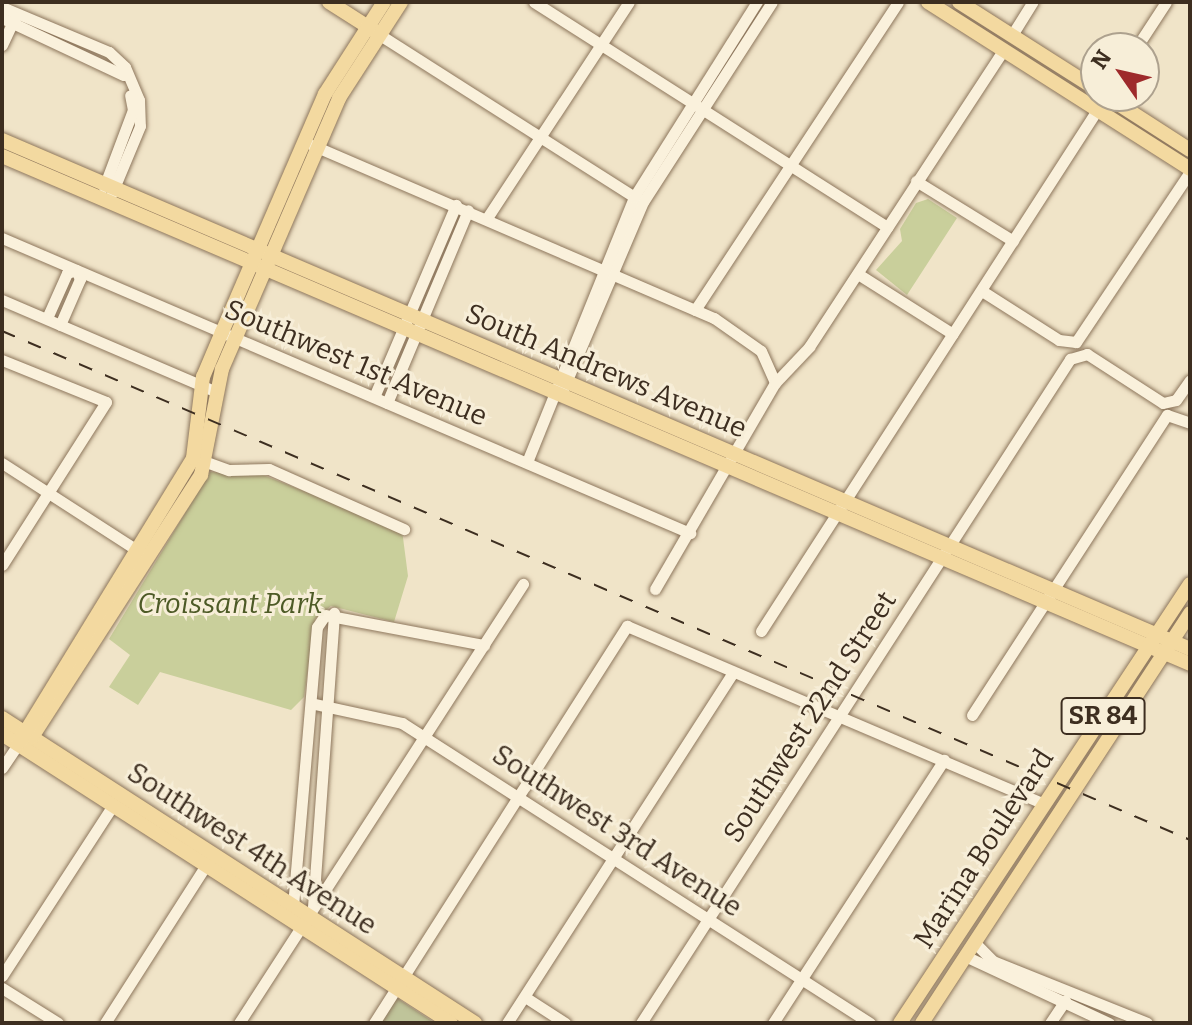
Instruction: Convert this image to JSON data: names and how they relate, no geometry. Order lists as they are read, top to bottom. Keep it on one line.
{"streets":{"main road":["South Andrews Avenue","SR 84","Southwest 4th Avenue","Marina Boulevard"],"street":["Southwest 1st Avenue","Southwest 22nd Street","Southwest 3rd Avenue"]},"crossings":[["South Andrews Avenue","Southwest 22nd Street"],["South Andrews Avenue","Marina Boulevard"],["Southwest 22nd Street","Southwest 3rd Avenue"]],"parks":["Croissant Park"],"north":"top left"}
